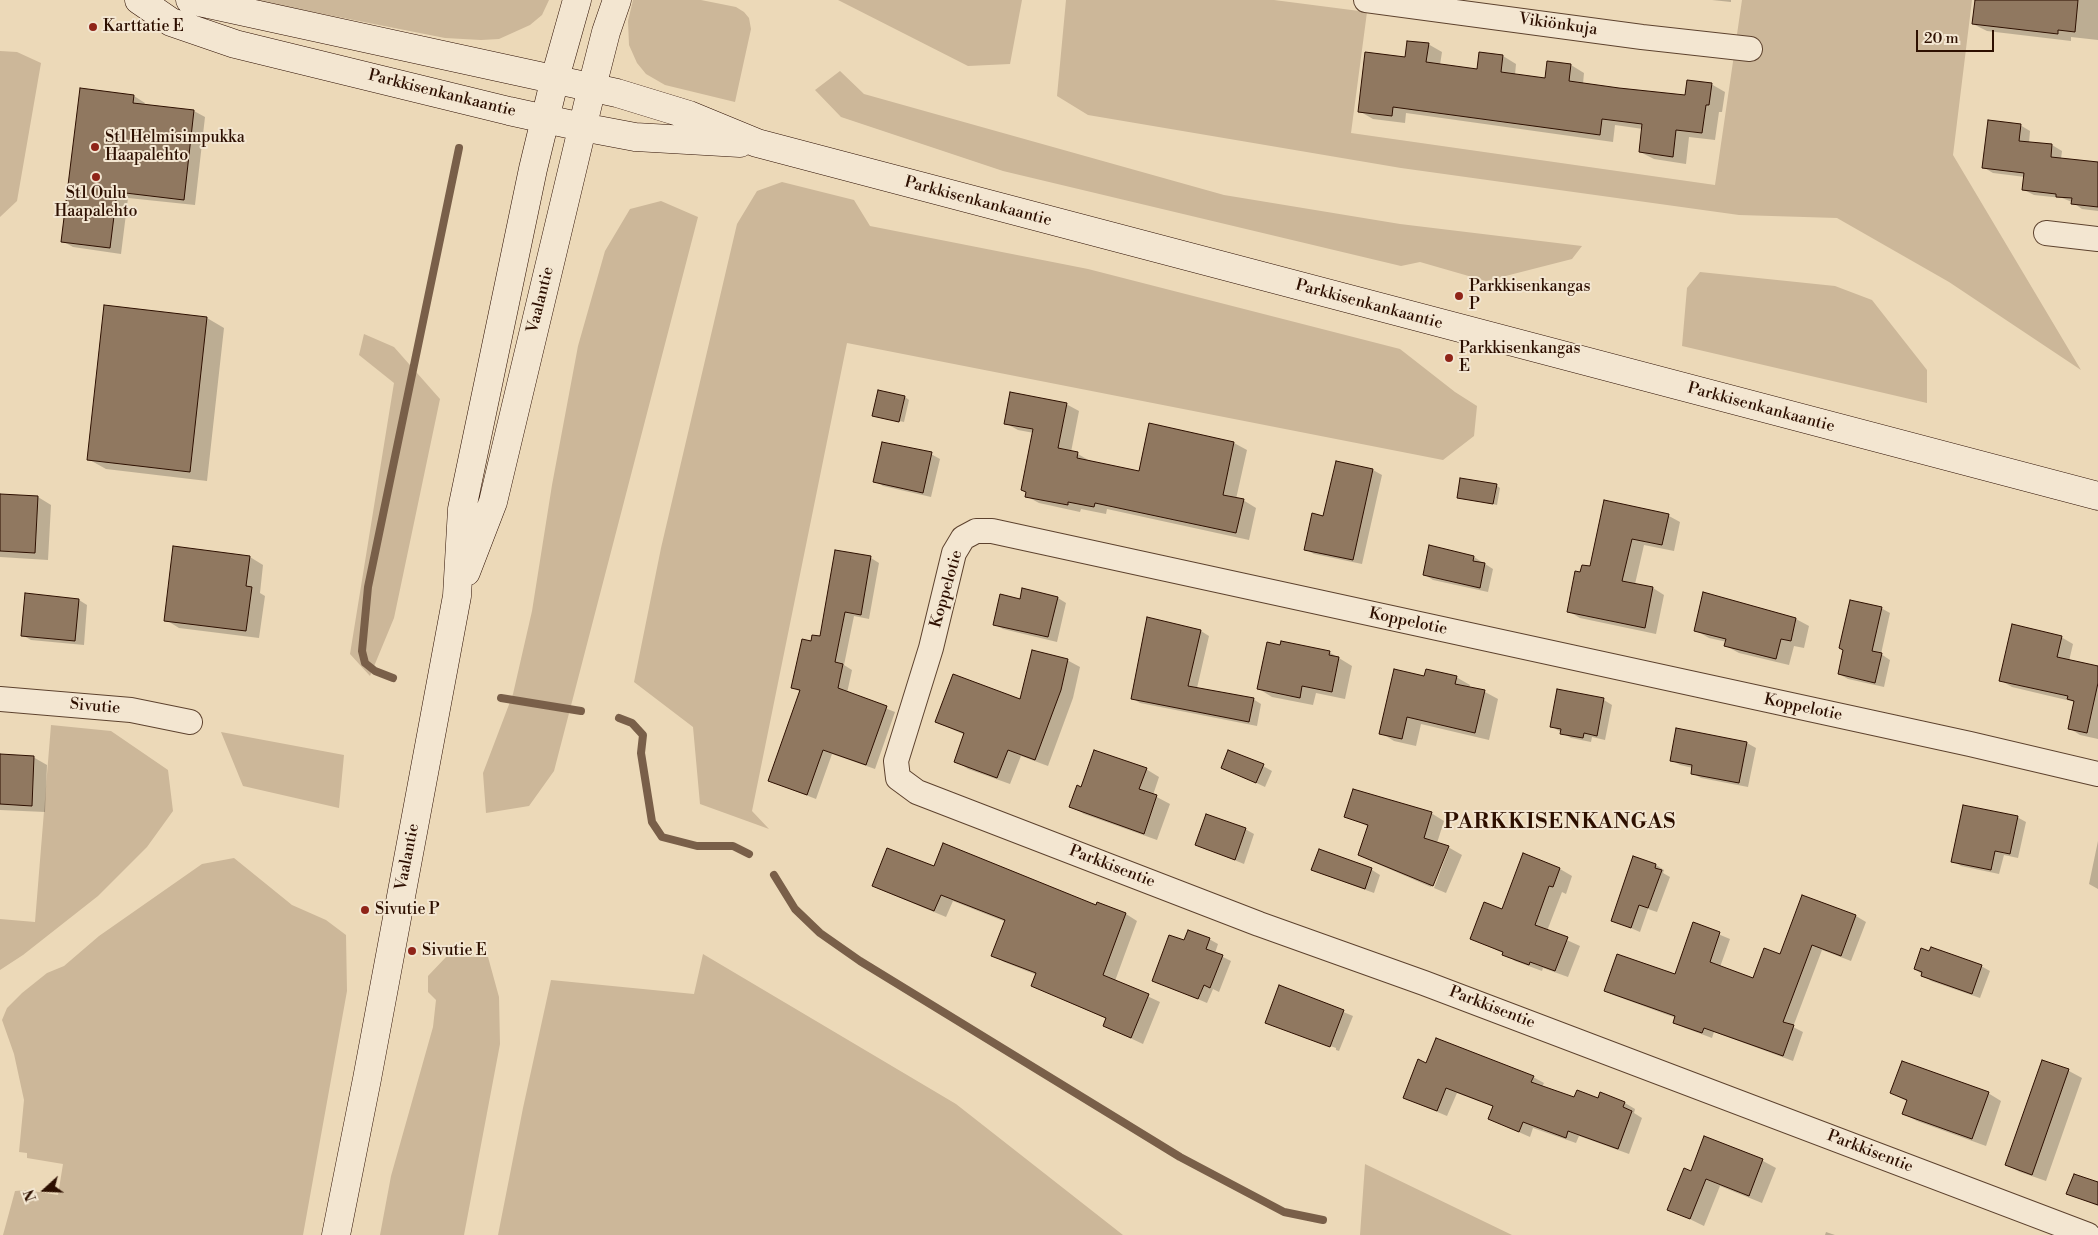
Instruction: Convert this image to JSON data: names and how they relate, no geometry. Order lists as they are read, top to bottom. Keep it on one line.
{"streets":{"main road":["Parkkisenkankaantie","Vaalantie"],"street":["Vikiönkuja","Koppelotie","Sivutie","Parkkisentie"]},"crossings":[["Parkkisenkankaantie","Vaalantie"],["Koppelotie","Parkkisentie"]],"districts":["PARKKISENKANGAS"],"places":["Karttatie E","St1 Helmisimpukka Haapalehto","St1 Oulu Haapalehto","Parkkisenkangas P","Parkkisenkangas E","Sivutie P","Sivutie E"],"scale_bar":"20 m","north":"left"}
